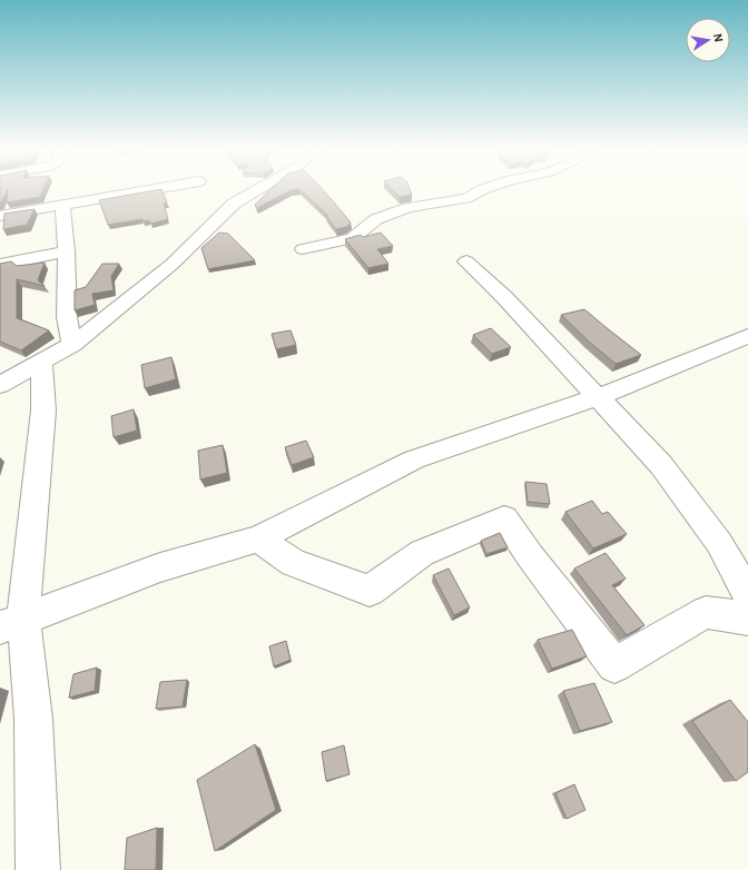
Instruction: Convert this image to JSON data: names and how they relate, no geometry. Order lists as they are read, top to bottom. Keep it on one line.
{"north":"right"}
